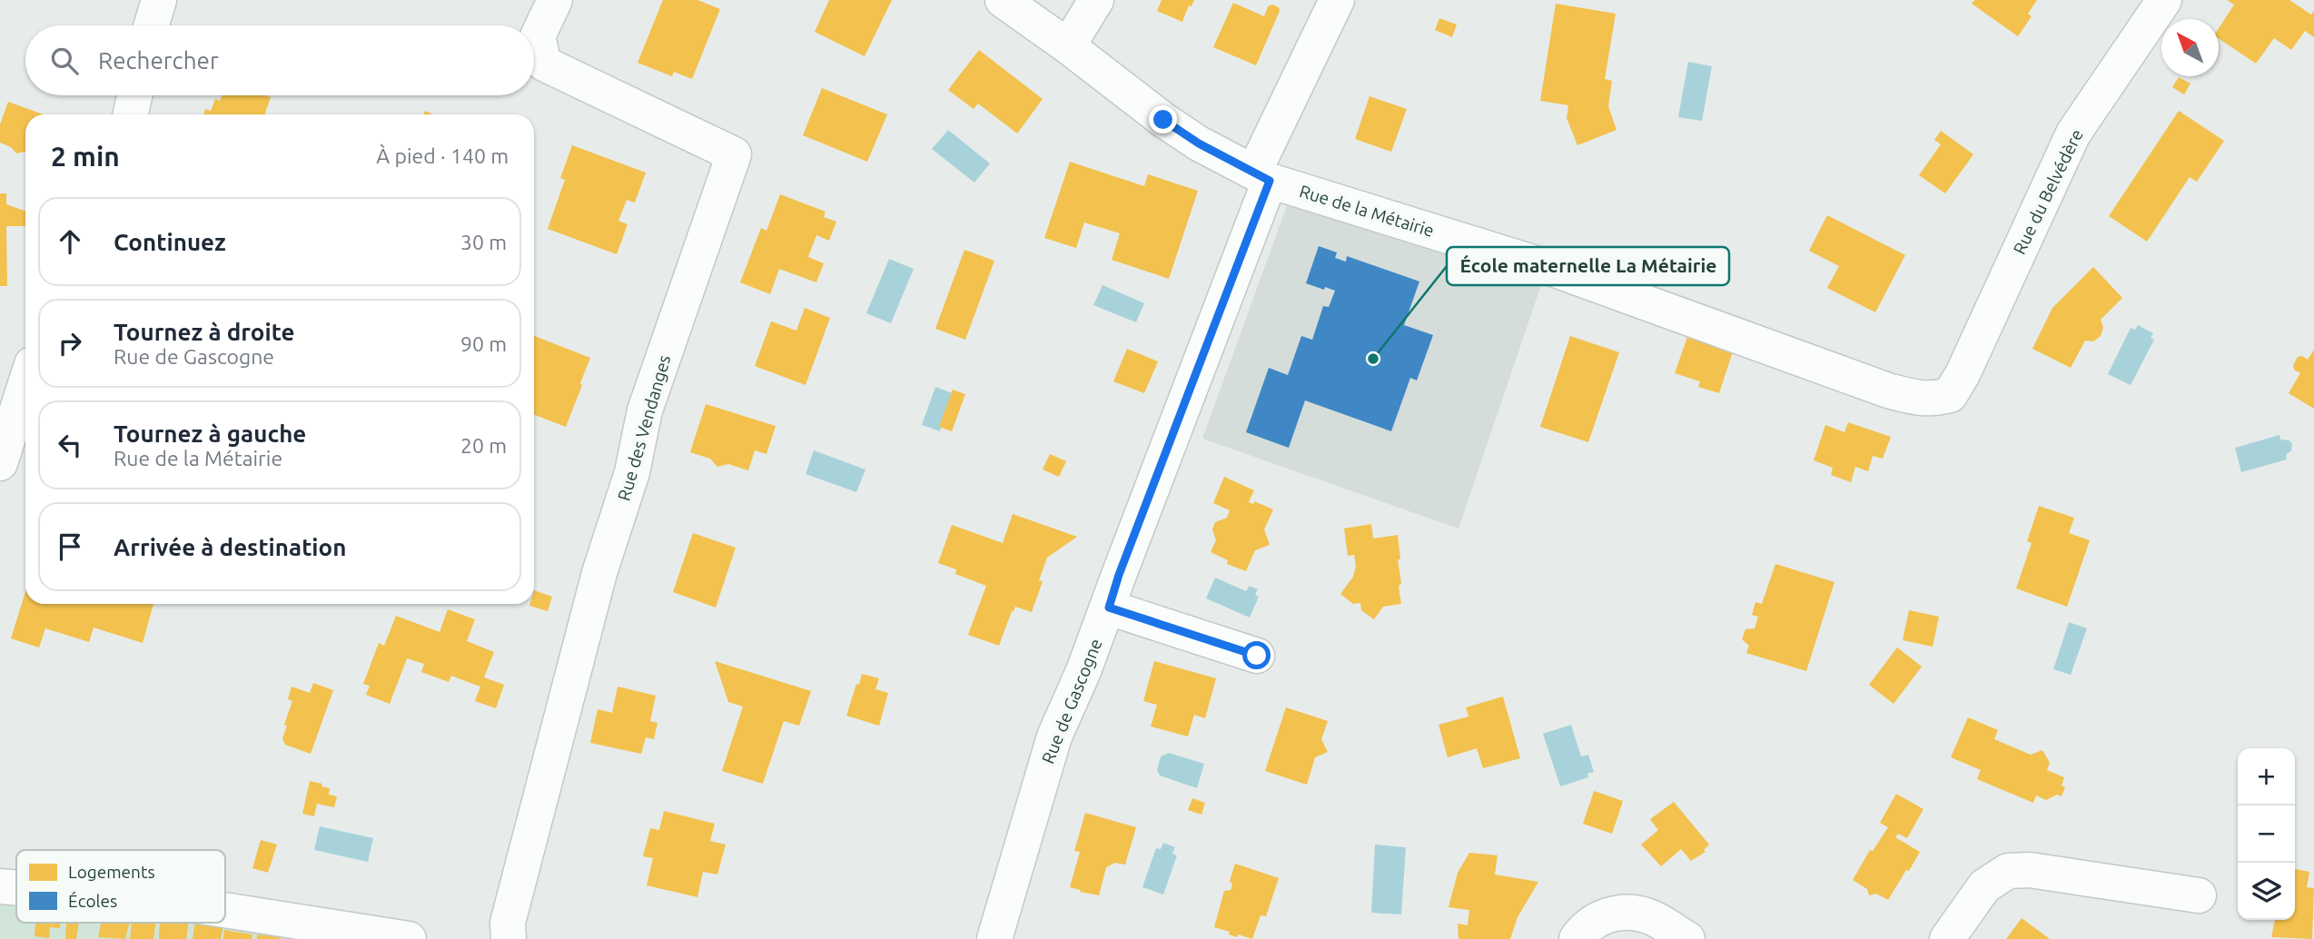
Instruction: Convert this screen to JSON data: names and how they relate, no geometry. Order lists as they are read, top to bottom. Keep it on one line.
{"streets":{"street":["Rue du Belvédère","Rue de la Métairie","Rue des Vendanges","Rue de Gascogne"]},"crossings":[["Rue du Belvédère","Rue de la Métairie"],["Rue de la Métairie","Rue de Gascogne"]],"places":["École maternelle La Métairie"],"legend":["Logements","Écoles"],"north":"top left","page":{"search":"Rechercher","heading":["2 min","À pied · 140 m"],"list":[["Continuez","30 m"],["Tournez à droite","Rue de Gascogne","90 m"],["Tournez à gauche","Rue de la Métairie","20 m"],"Arrivée à destination"],"map_buttons":["+","−"]}}
